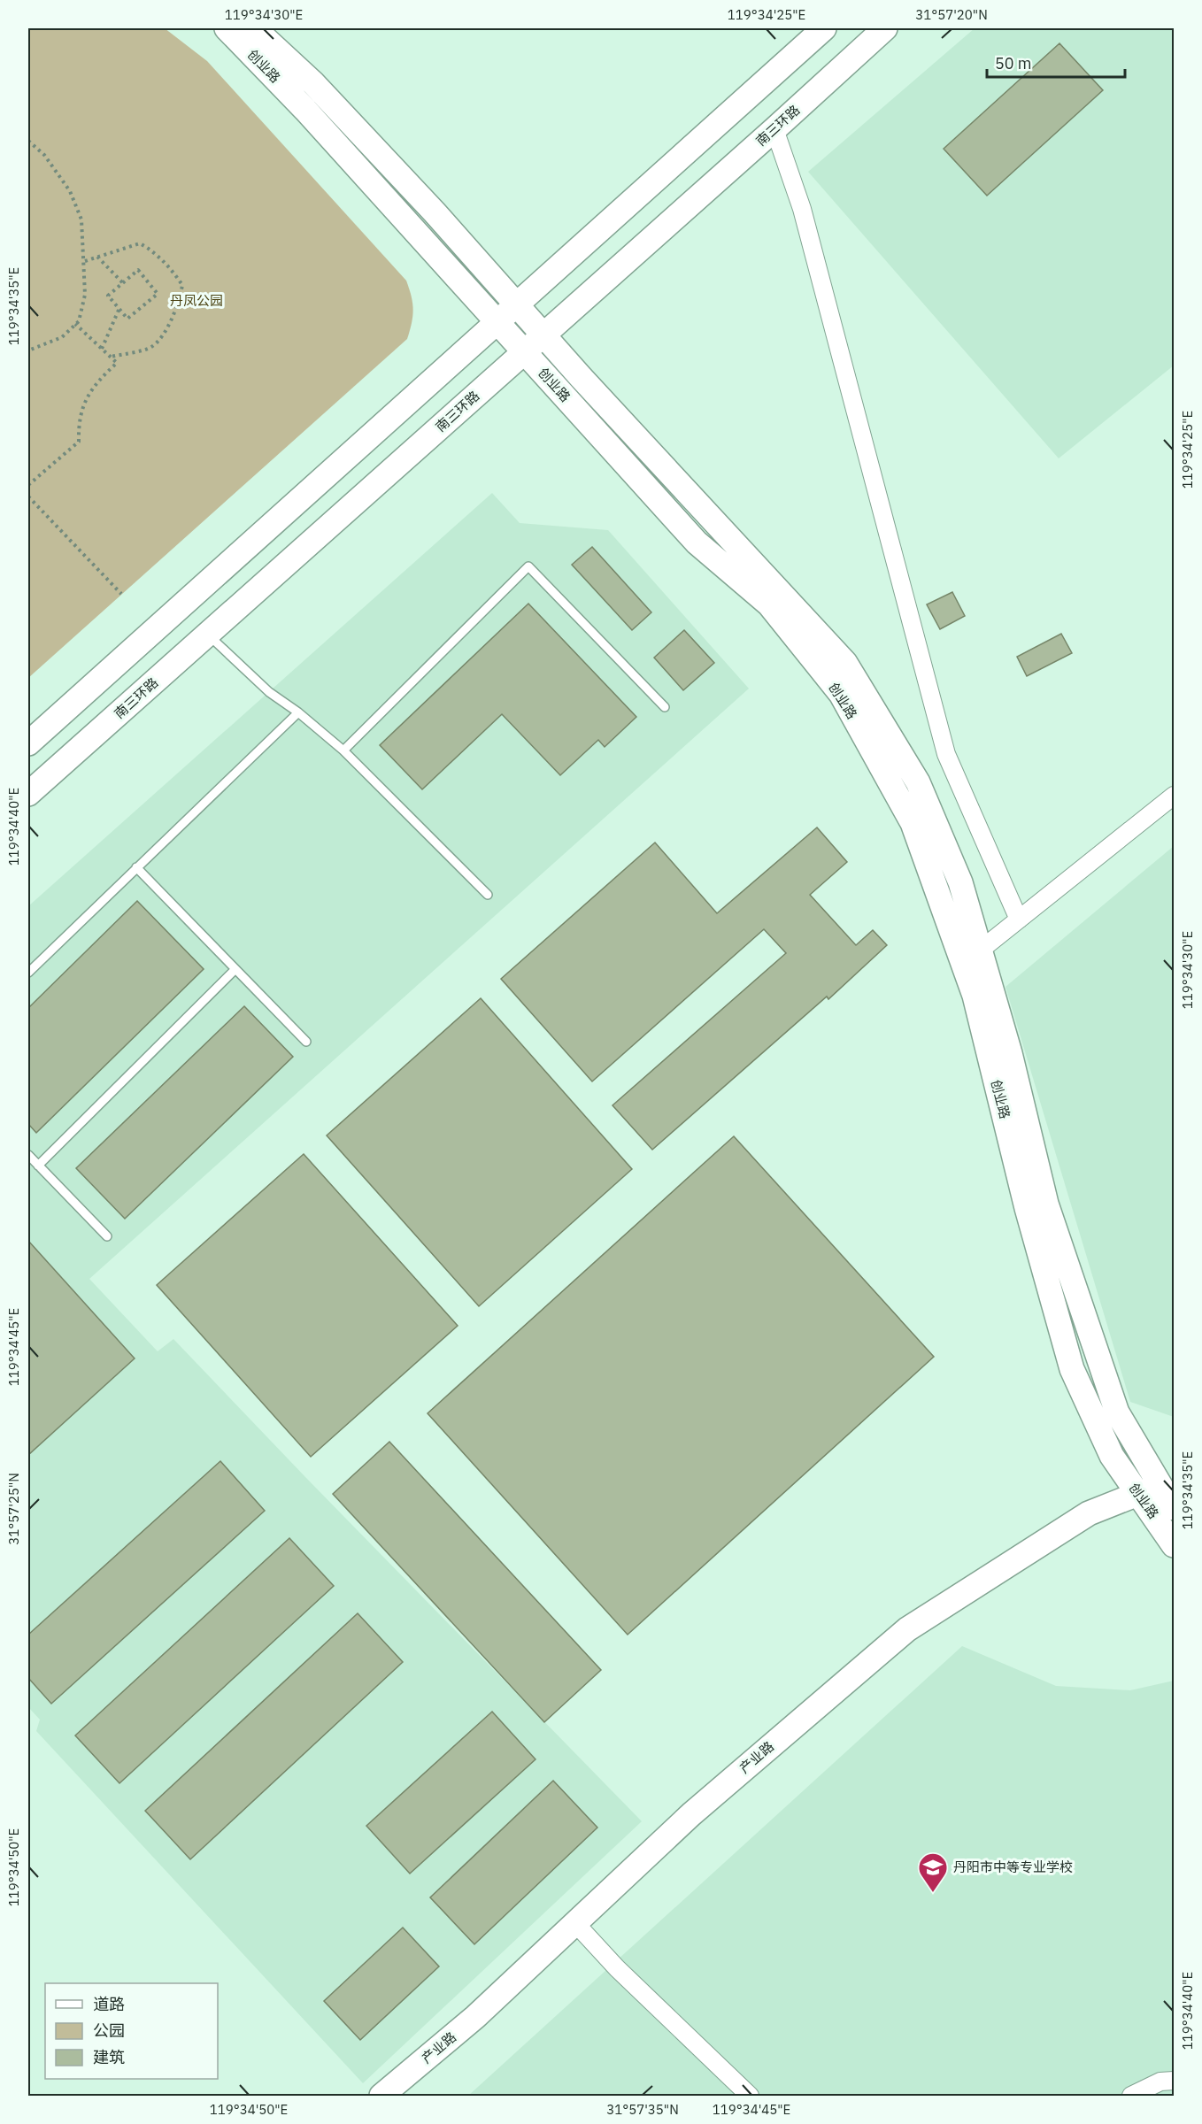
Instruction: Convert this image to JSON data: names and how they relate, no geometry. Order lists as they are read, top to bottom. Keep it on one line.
{"streets":{"street":["创业路","南三环路","产业路"]},"crossings":[["创业路","南三环路"],["创业路","产业路"]],"parks":["丹凤公园"],"places":{"school or university":["丹阳市中等专业学校"]},"legend":["道路","公园","建筑"],"scale_bar":"50 m","coordinates":["119°34'30\"E","119°34'25\"E","31°57'20\"N","119°34'35\"E","119°34'40\"E","119°34'45\"E","31°57'25\"N","119°34'50\"E","31°57'35\"N"]}
